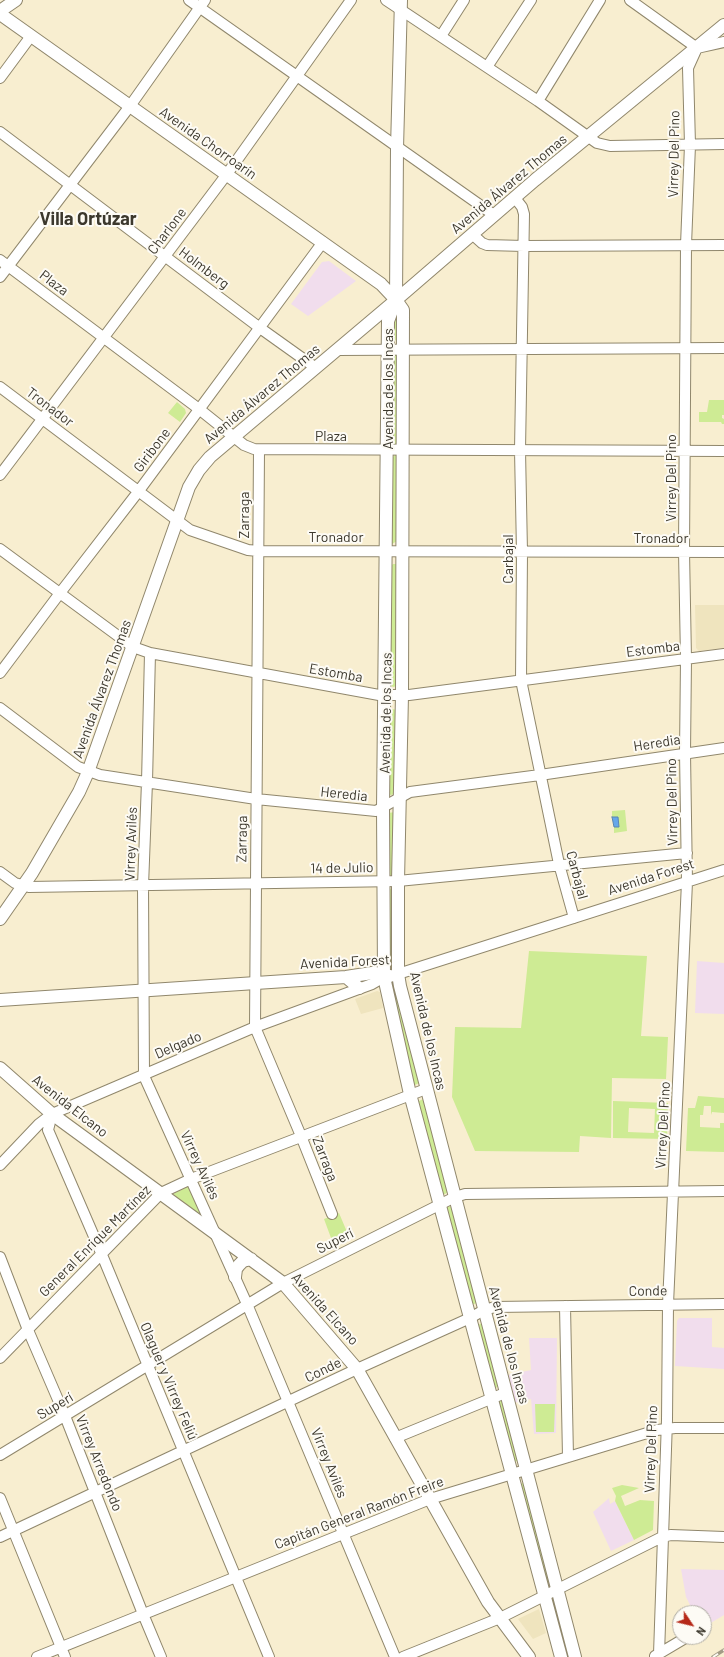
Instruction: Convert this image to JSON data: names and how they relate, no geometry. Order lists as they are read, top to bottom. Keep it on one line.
{"streets":{"main road":["Avenida Chorroarín","Avenida Álvarez Thomas","Avenida de los Incas","Avenida Forest","Avenida Elcano"],"street":["Virrey Del Pino","Charlone","Holmberg","Plaza","Tronador","Giribone","Zarraga","Carbajal","Estomba","Heredia","Virrey Avilés","14 de Julio","Delgado","General Enrique Martínez","Superí","Conde","Olaguer y Virrey Feliú","Virrey Arredondo","Capitán General Ramón Freire"]},"crossings":[["Avenida Chorroarín","Avenida Álvarez Thomas"],["Avenida Chorroarín","Charlone"],["Avenida Chorroarín","Avenida de los Incas"],["Avenida Chorroarín","Giribone"],["Virrey Del Pino","Avenida Álvarez Thomas"],["Virrey Del Pino","Plaza"],["Virrey Del Pino","Tronador"],["Virrey Del Pino","Estomba"],["Virrey Del Pino","Heredia"],["Virrey Del Pino","14 de Julio"],["Virrey Del Pino","Avenida Forest"],["Virrey Del Pino","Superí"],["Virrey Del Pino","Conde"],["Virrey Del Pino","Capitán General Ramón Freire"],["Avenida Álvarez Thomas","Holmberg"],["Avenida Álvarez Thomas","Plaza"],["Avenida Álvarez Thomas","Avenida de los Incas"],["Avenida Álvarez Thomas","Tronador"],["Avenida Álvarez Thomas","Carbajal"],["Avenida Álvarez Thomas","Estomba"],["Avenida Álvarez Thomas","Heredia"],["Avenida Álvarez Thomas","14 de Julio"],["Charlone","Holmberg"],["Charlone","Plaza"],["Charlone","Tronador"],["Holmberg","Giribone"],["Plaza","Avenida de los Incas"],["Plaza","Giribone"],["Plaza","Zarraga"],["Plaza","Carbajal"],["Avenida de los Incas","Tronador"],["Avenida de los Incas","Estomba"],["Avenida de los Incas","Heredia"],["Avenida de los Incas","14 de Julio"],["Avenida de los Incas","Avenida Forest"],["Avenida de los Incas","Delgado"],["Avenida de los Incas","General Enrique Martínez"],["Avenida de los Incas","Superí"],["Avenida de los Incas","Conde"],["Avenida de los Incas","Capitán General Ramón Freire"],["Tronador","Giribone"],["Tronador","Zarraga"],["Tronador","Carbajal"],["Giribone","Estomba"],["Zarraga","Estomba"],["Zarraga","Heredia"],["Zarraga","14 de Julio"],["Zarraga","Avenida Forest"],["Zarraga","Delgado"],["Zarraga","General Enrique Martínez"],["Carbajal","Estomba"],["Carbajal","Heredia"],["Carbajal","14 de Julio"],["Carbajal","Avenida Forest"],["Estomba","Virrey Avilés"],["Heredia","Virrey Avilés"],["Virrey Avilés","14 de Julio"],["Virrey Avilés","Avenida Forest"],["Virrey Avilés","Delgado"],["Virrey Avilés","Avenida Elcano"],["Virrey Avilés","General Enrique Martínez"],["Virrey Avilés","Superí"],["Virrey Avilés","Conde"],["Virrey Avilés","Capitán General Ramón Freire"],["Avenida Forest","Delgado"],["Delgado","Avenida Elcano"],["Delgado","Olaguer y Virrey Feliú"],["Avenida Elcano","General Enrique Martínez"],["Avenida Elcano","Superí"],["Avenida Elcano","Conde"],["Avenida Elcano","Olaguer y Virrey Feliú"],["Avenida Elcano","Capitán General Ramón Freire"],["General Enrique Martínez","Olaguer y Virrey Feliú"],["General Enrique Martínez","Virrey Arredondo"],["Superí","Olaguer y Virrey Feliú"],["Superí","Virrey Arredondo"],["Conde","Olaguer y Virrey Feliú"],["Conde","Virrey Arredondo"],["Olaguer y Virrey Feliú","Capitán General Ramón Freire"],["Virrey Arredondo","Capitán General Ramón Freire"]],"districts":["Villa Ortúzar"],"north":"bottom right"}
